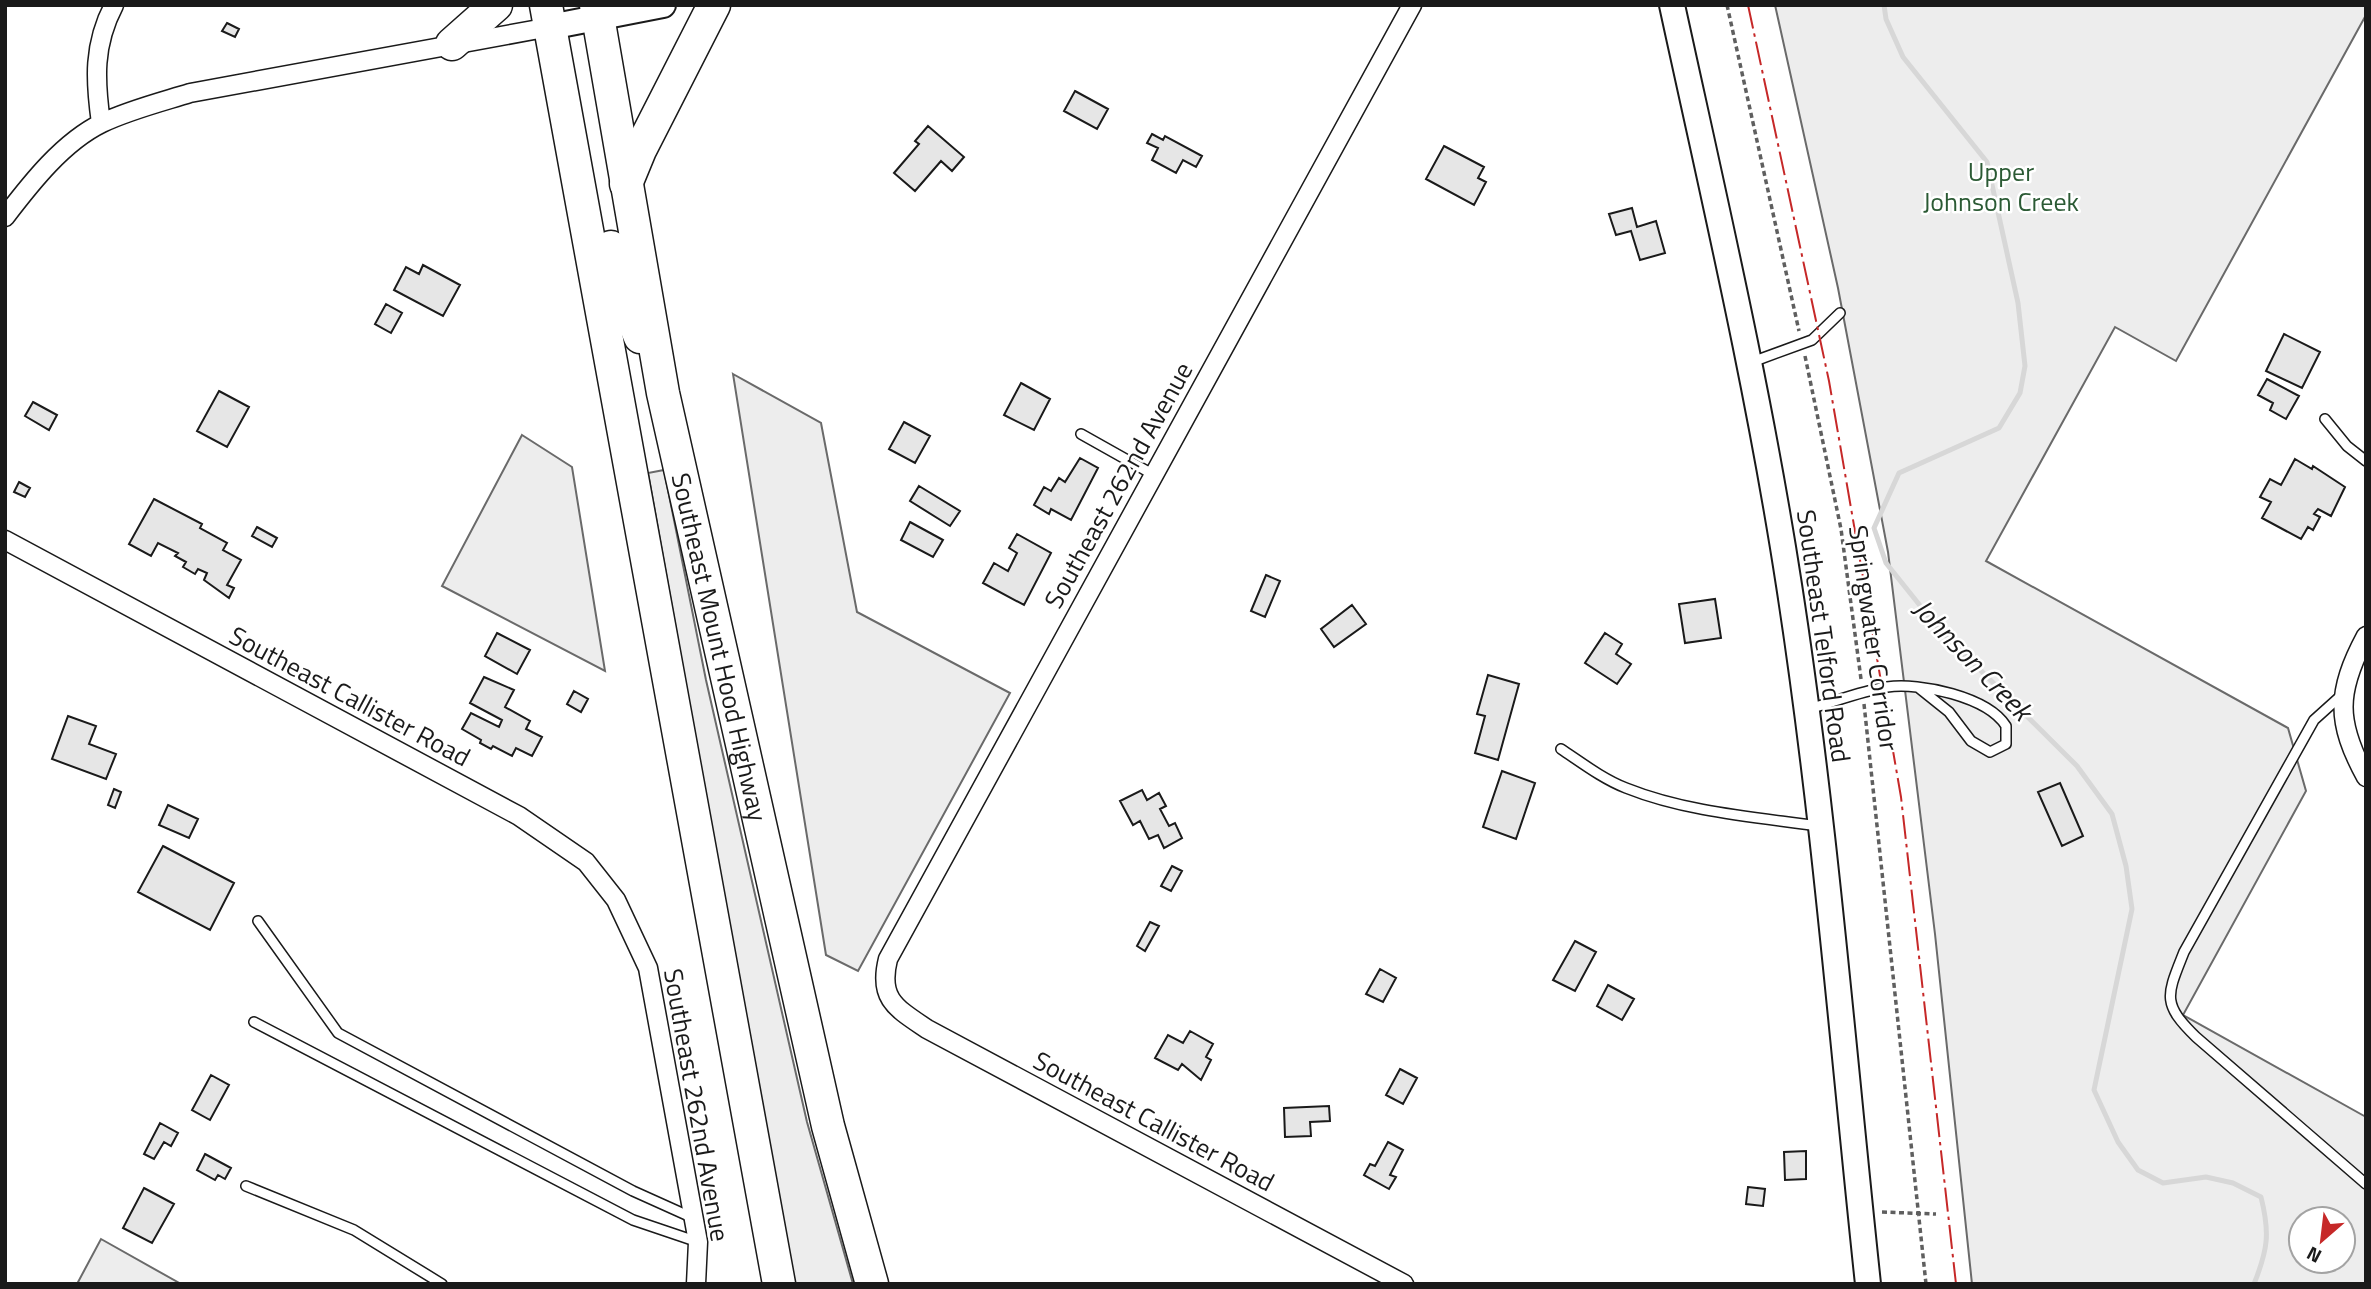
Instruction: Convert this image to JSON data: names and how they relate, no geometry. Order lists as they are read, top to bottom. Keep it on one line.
{"streets":{"highway":["Southeast Mount Hood Highway"],"street":["Southeast 262nd Avenue","Southeast Telford Road","Southeast Callister Road"],"path":["Springwater Corridor"]},"crossings":[["Southeast 262nd Avenue","Southeast Callister Road"]],"water":["Johnson Creek"],"parks":["Upper Johnson Creek"],"north":"bottom left"}
